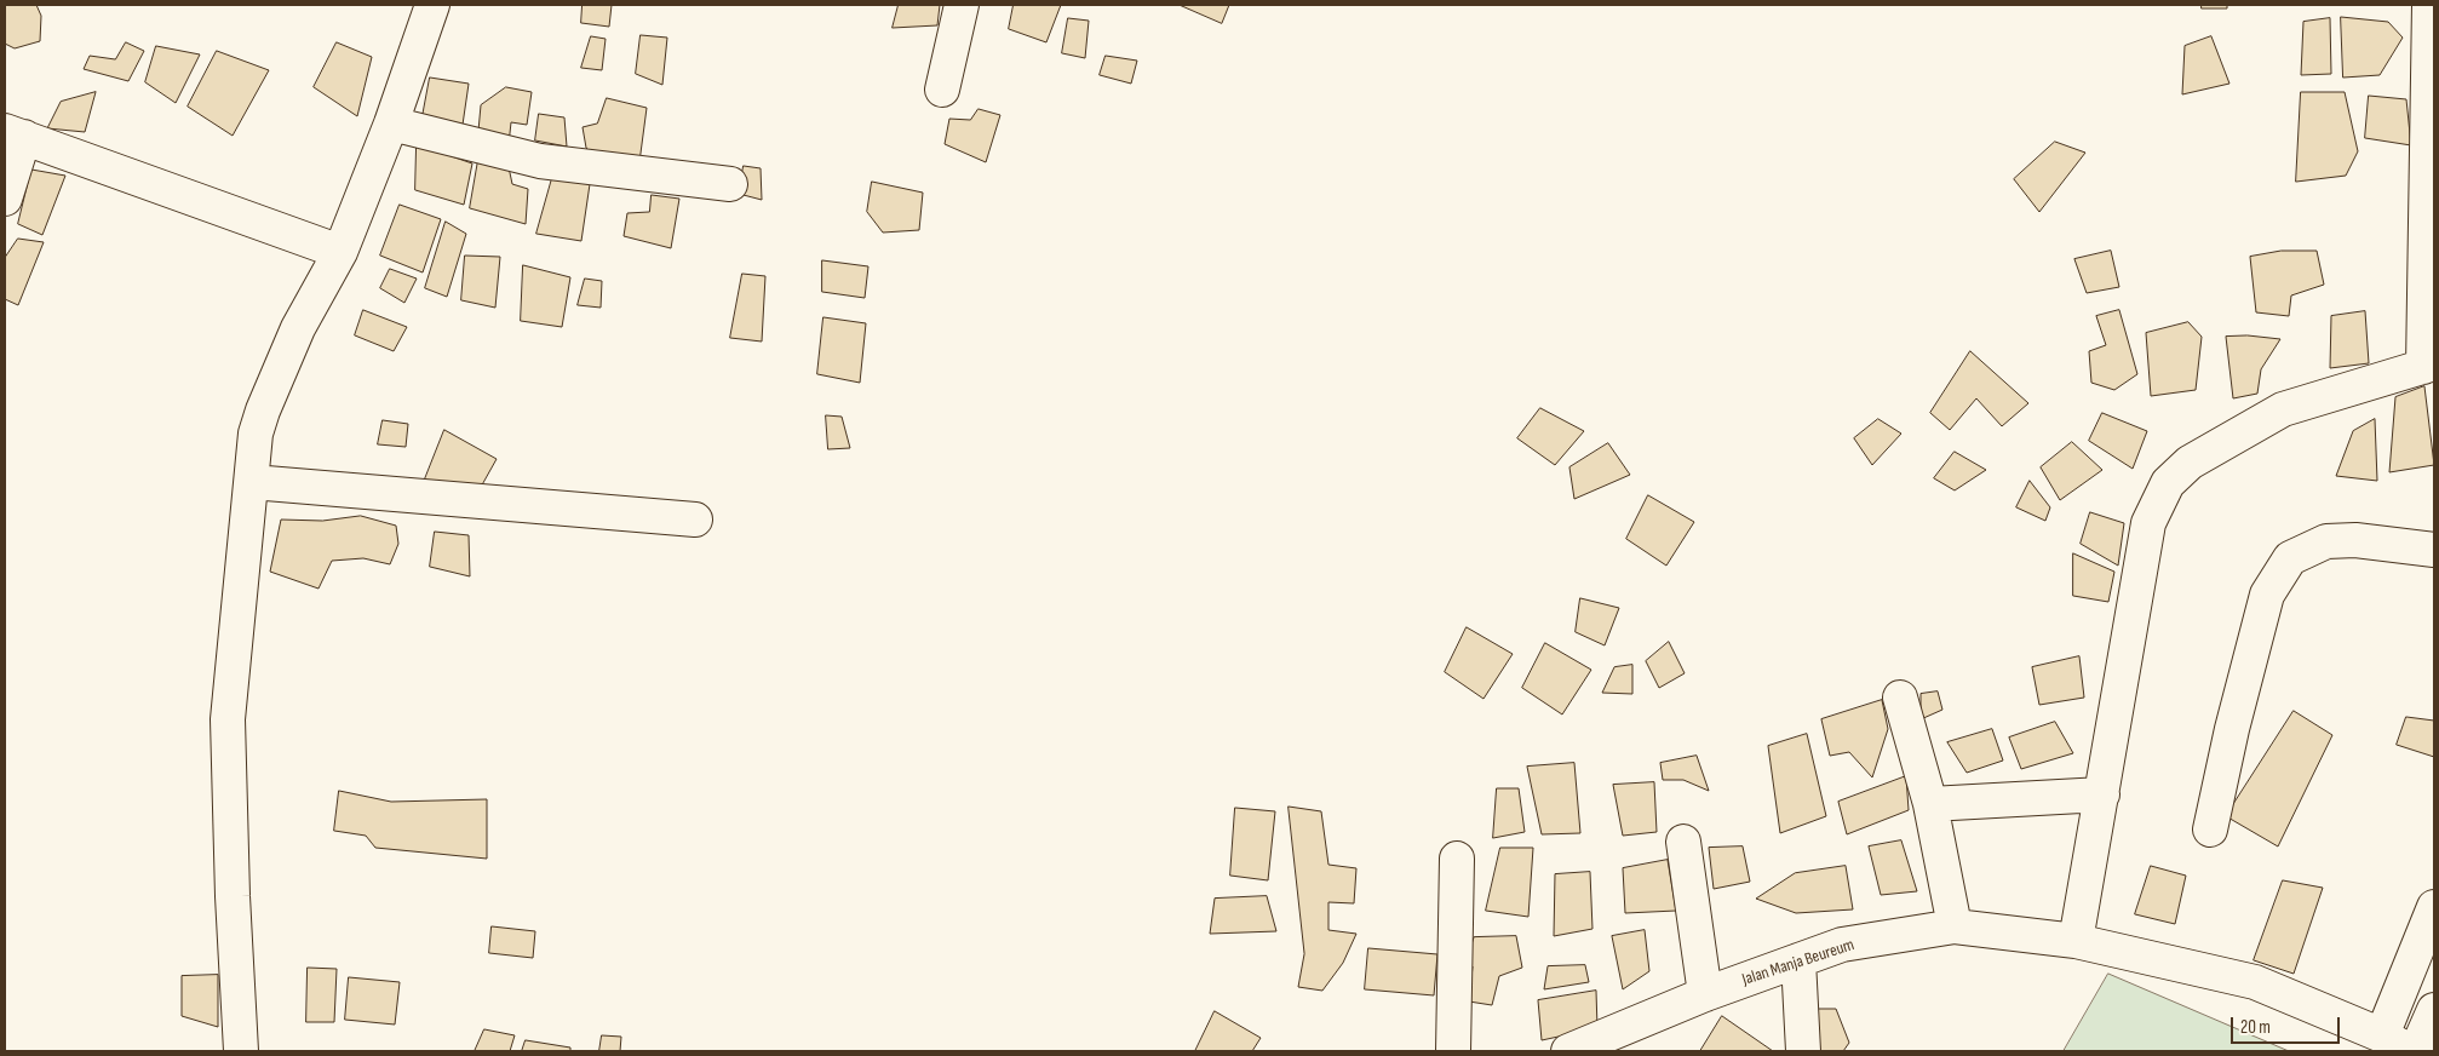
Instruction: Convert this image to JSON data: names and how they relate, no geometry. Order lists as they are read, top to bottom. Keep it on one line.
{"streets":{"street":["Jalan Manja Beureum"]},"scale_bar":"20 m"}
